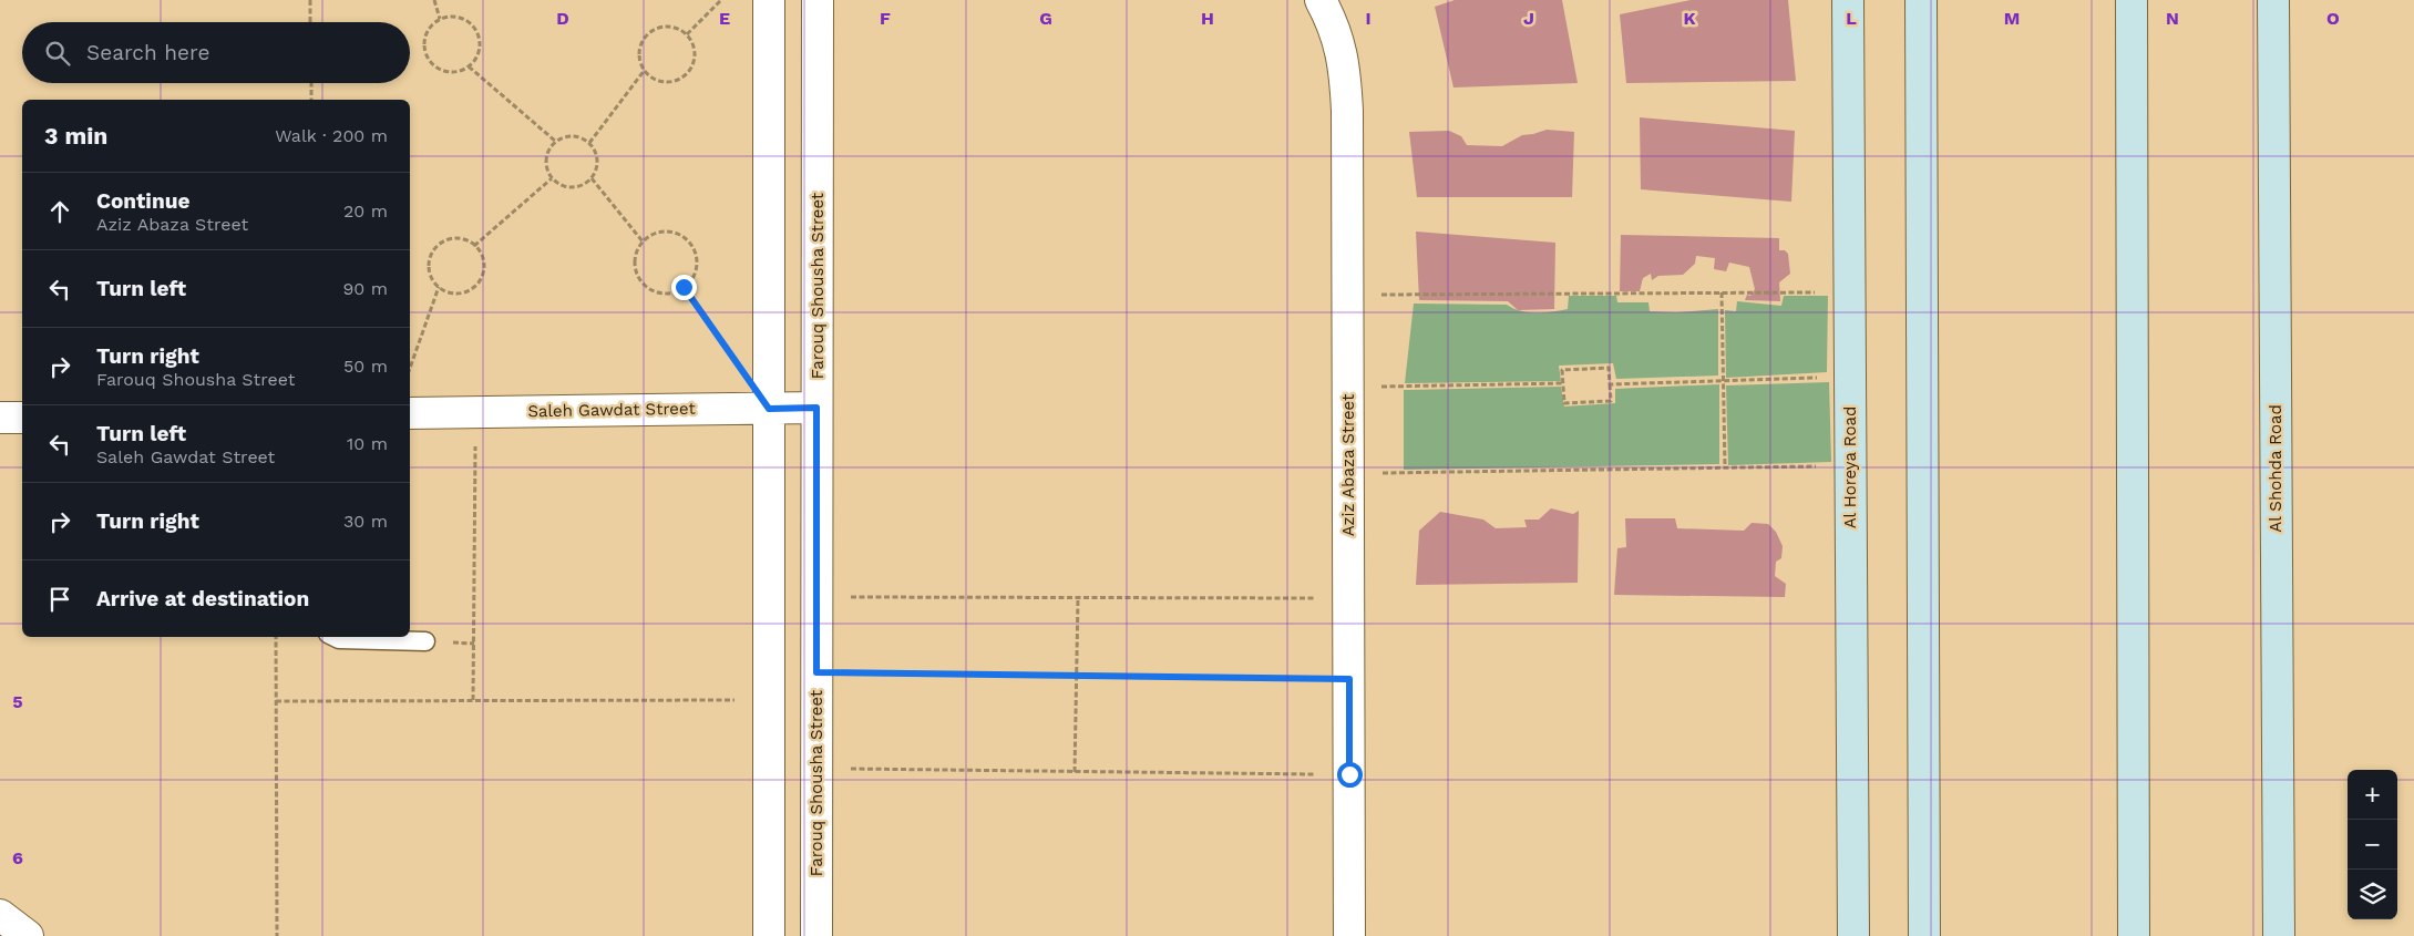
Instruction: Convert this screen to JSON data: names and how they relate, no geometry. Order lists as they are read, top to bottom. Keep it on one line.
{"streets":{"street":["Farouq Shousha Street","Saleh Gawdat Street","Aziz Abaza Street","Al Horeya Road","Al Shohda Road"]},"crossings":[["Farouq Shousha Street","Saleh Gawdat Street"]],"page":{"search":"Search here","heading":["3 min","Walk · 200 m"],"list":[["Continue","Aziz Abaza Street","20 m"],["Turn left","90 m"],["Turn right","Farouq Shousha Street","50 m"],["Turn left","Saleh Gawdat Street","10 m"],["Turn right","30 m"],"Arrive at destination"],"map_buttons":["+","−"]},"grid":{"columns":["D","E","F","G","H","I","J","K","L","M","N","O"],"rows":["5","6"]}}
